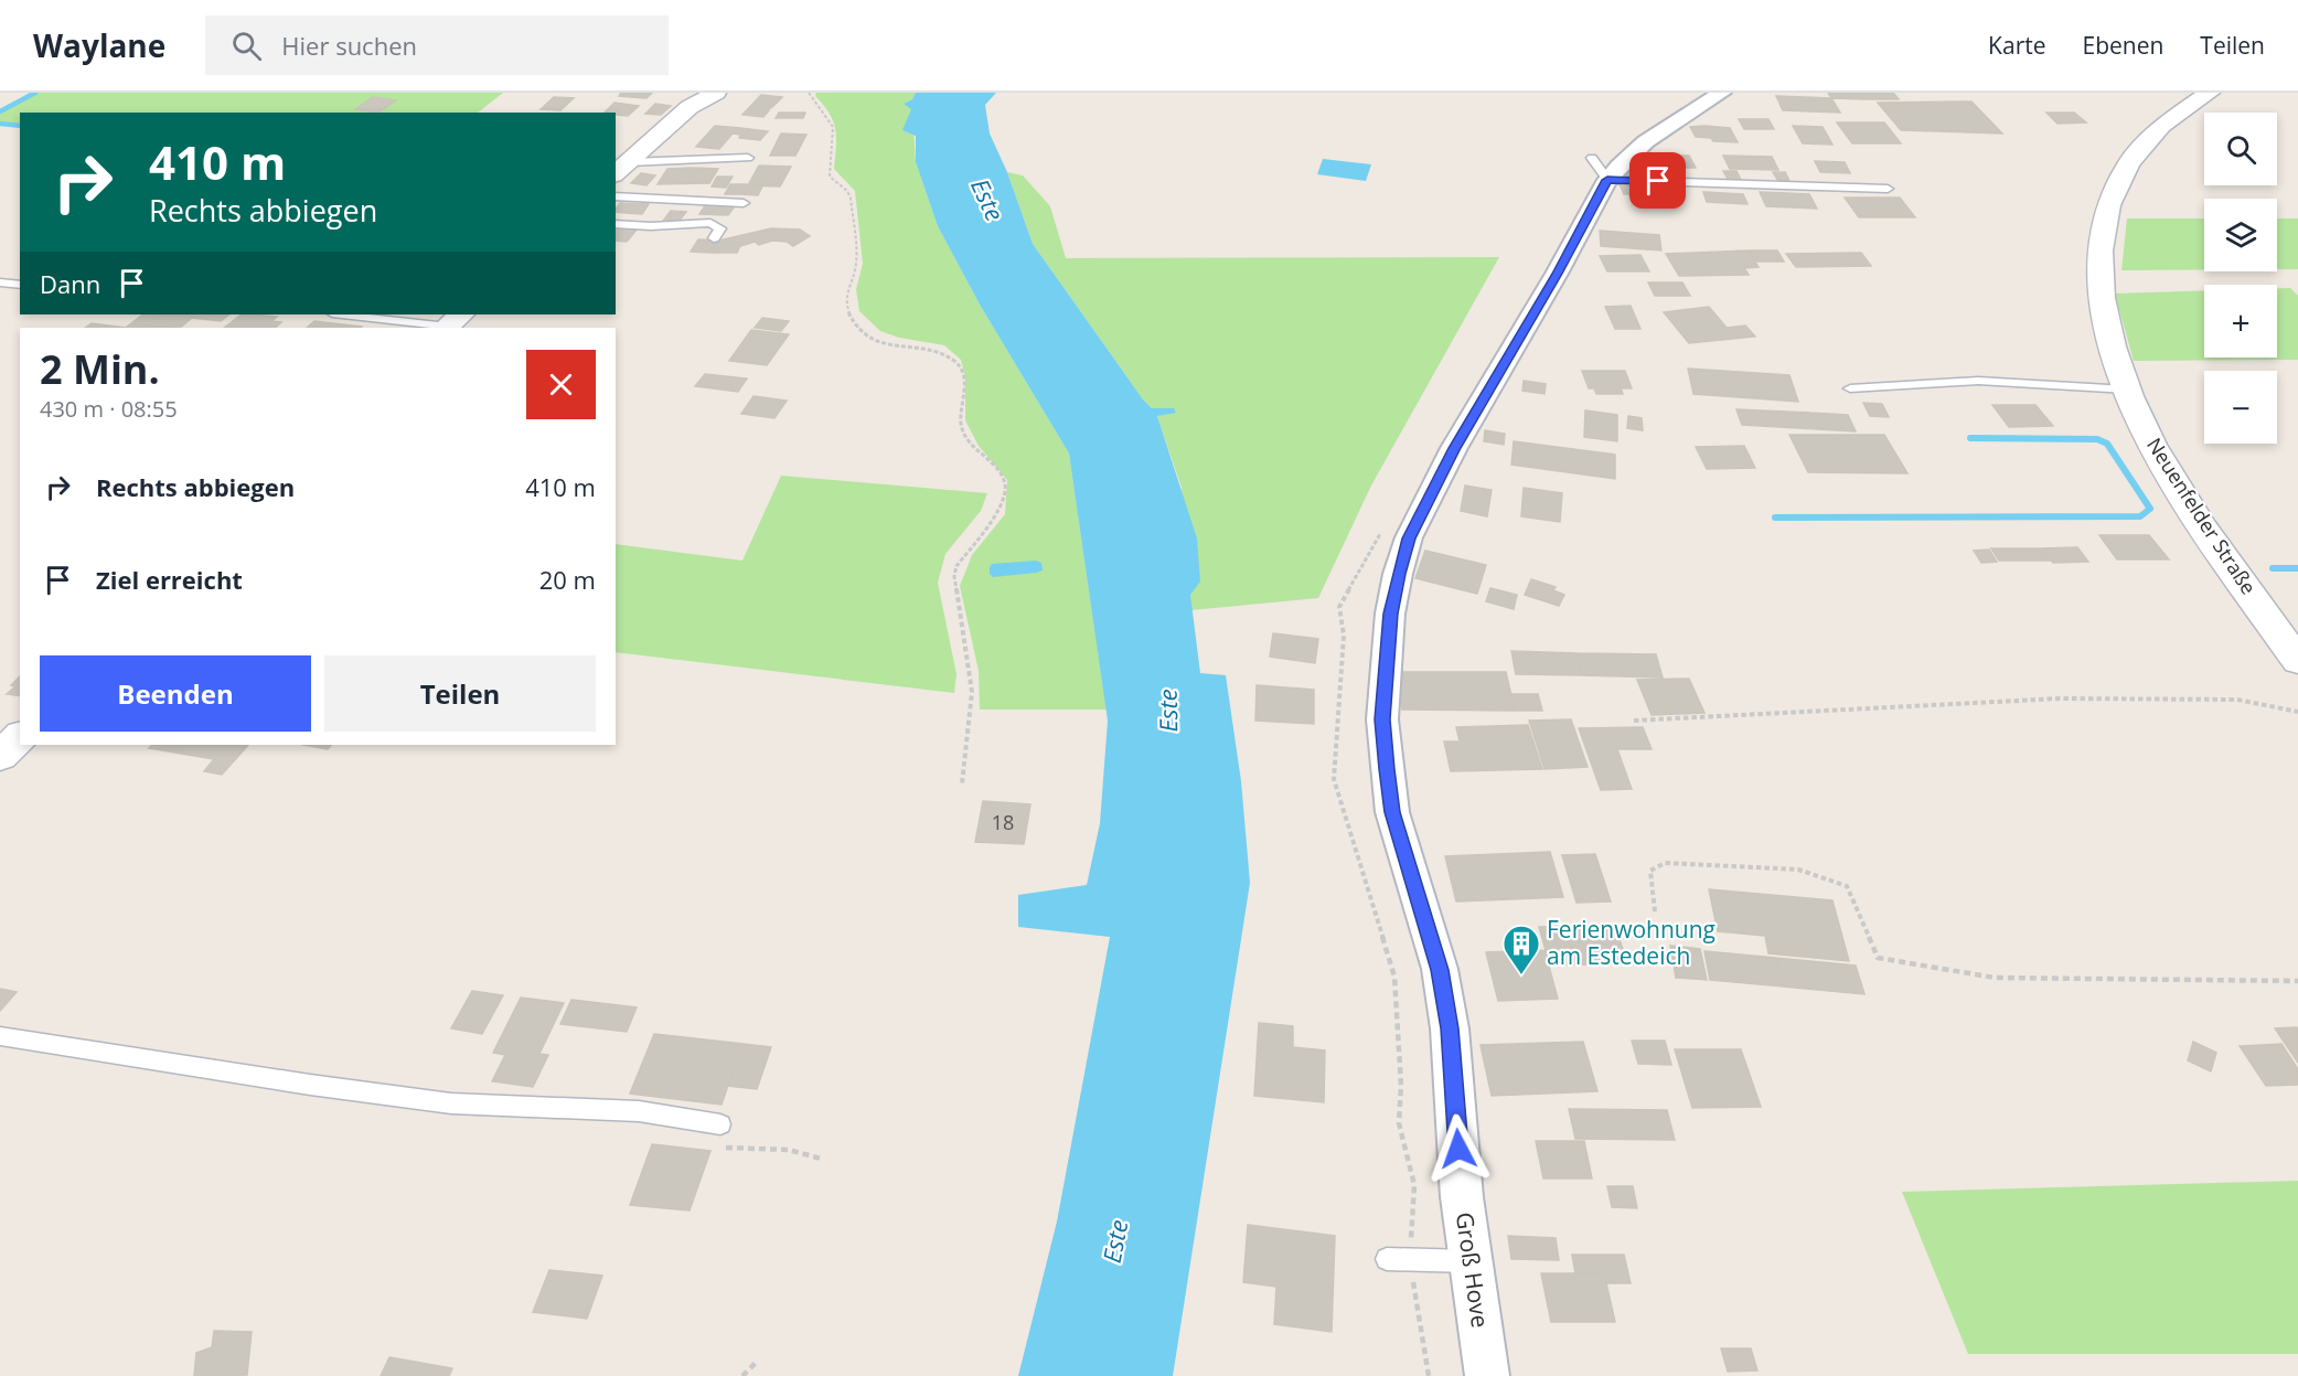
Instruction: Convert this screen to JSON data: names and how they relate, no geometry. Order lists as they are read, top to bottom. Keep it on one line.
{"streets":{"main road":["Neuenfelder Straße"],"street":["Groß Hove"]},"water":["Este"],"places":{"building":["Ferienwohnung am Estedeich"]},"house_numbers":["18"],"page":{"header":"Waylane","search":"Hier suchen","nav":["Karte","Ebenen","Teilen"],"map_buttons":["+","−"],"turn":["410 m","Rechts abbiegen"],"then":"Dann","heading":["2 Min.","430 m · 08:55"],"list":[{"name":"Rechts abbiegen","value":"410 m"},{"name":"Ziel erreicht","value":"20 m"}],"buttons":["Beenden","Teilen"]}}
